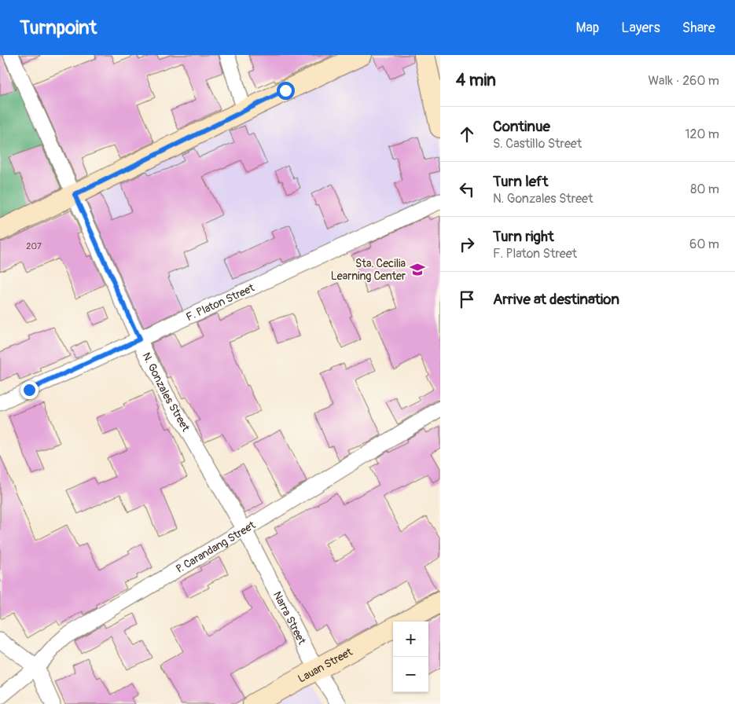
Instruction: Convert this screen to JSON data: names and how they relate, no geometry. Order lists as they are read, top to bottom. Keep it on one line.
{"streets":{"street":["F. Platon Street","N. Gonzales Street","P. Carandang Street","Narra Street","Lauan Street"]},"crossings":[["F. Platon Street","N. Gonzales Street"],["N. Gonzales Street","P. Carandang Street"],["N. Gonzales Street","Narra Street"],["P. Carandang Street","Narra Street"],["Narra Street","Lauan Street"]],"places":{"school or university":["Sta. Cecilia Learning Center"]},"house_numbers":["207"],"page":{"header":"Turnpoint","nav":["Map","Layers","Share"],"heading":["4 min","Walk · 260 m"],"list":[["Continue","S. Castillo Street","120 m"],["Turn left","N. Gonzales Street","80 m"],["Turn right","F. Platon Street","60 m"],"Arrive at destination"],"map_buttons":["+","−"]}}
